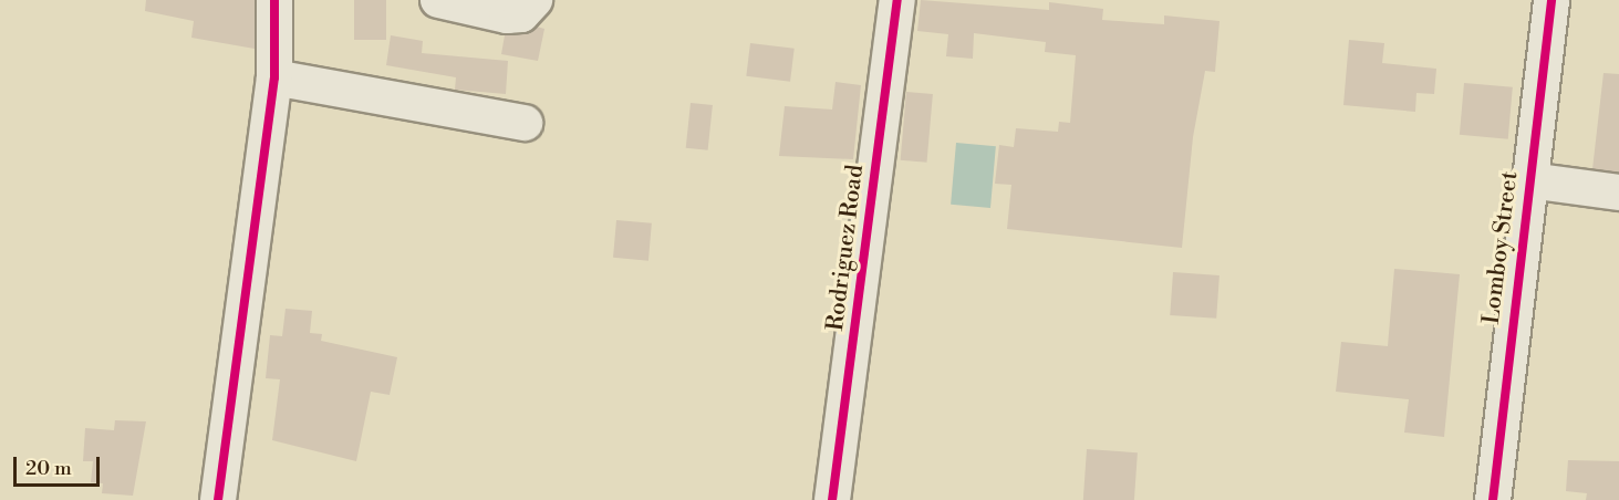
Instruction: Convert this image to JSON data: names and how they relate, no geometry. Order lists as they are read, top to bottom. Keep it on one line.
{"streets":{"street":["Rodriguez Road","Lomboy Street"]},"scale_bar":"20 m"}
